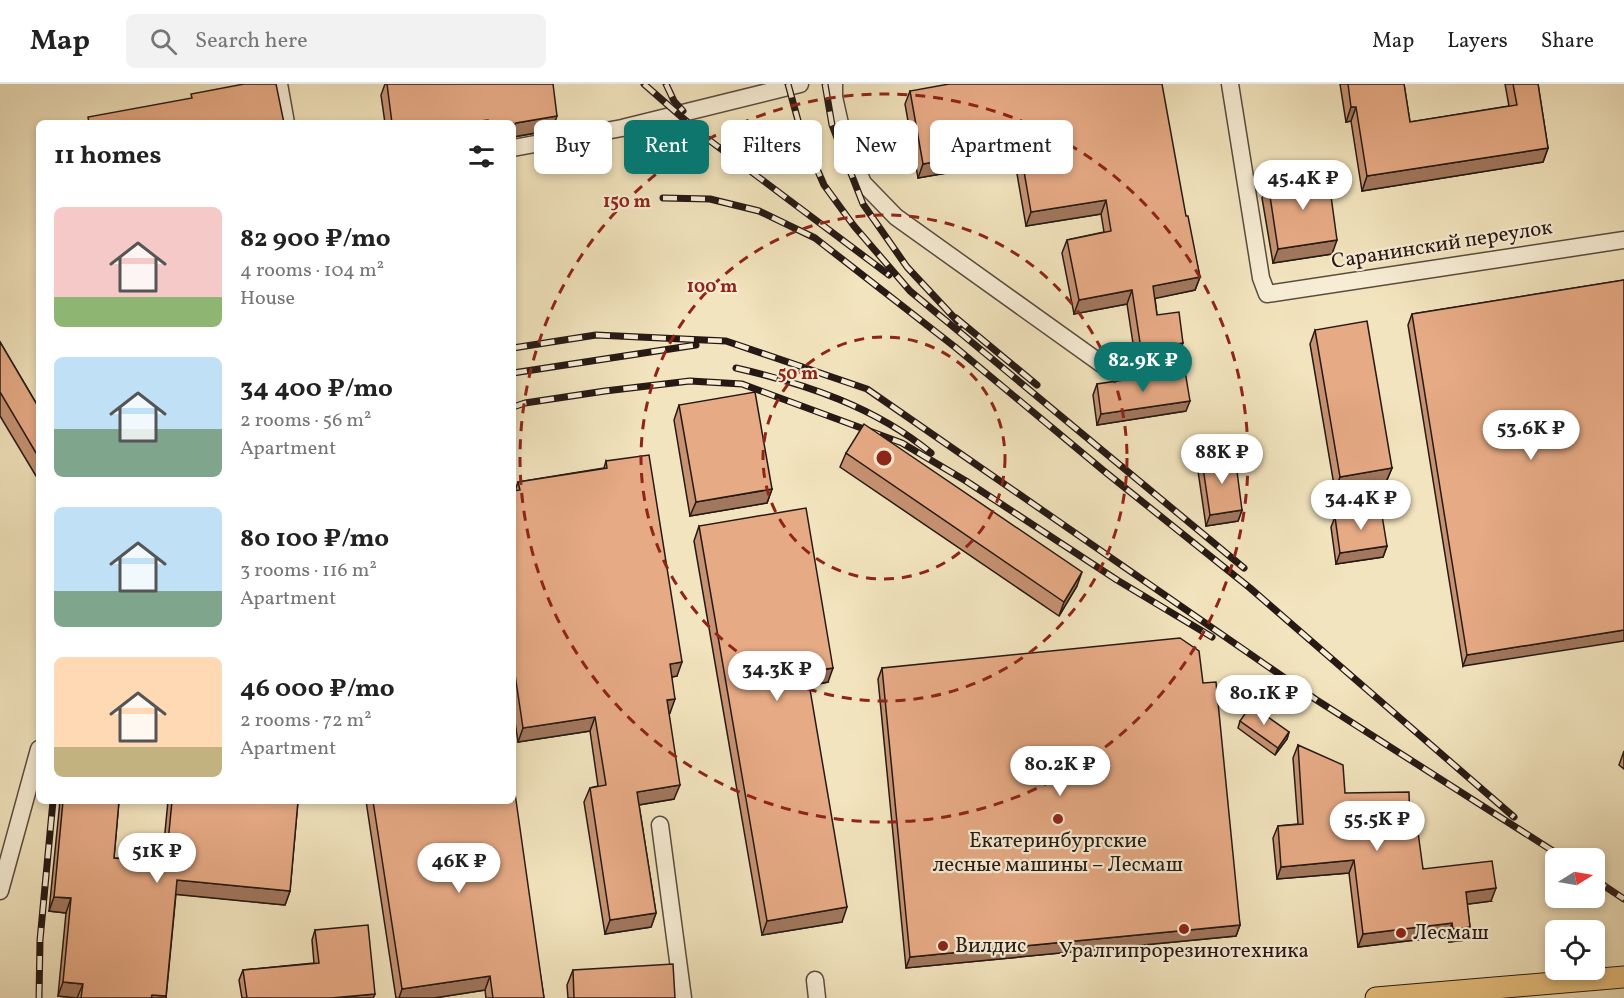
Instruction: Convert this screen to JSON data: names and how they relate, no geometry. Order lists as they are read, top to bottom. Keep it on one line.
{"streets":{"street":["Саранинский переулок"]},"places":["Екатеринбургские лесные машины – Лесмаш","Уралгипрорезинотехника","Лесмаш","Вилдис"],"north":"right","page":{"header":"Map","search":"Search here","nav":["Map","Layers","Share"],"chip":["Buy","Rent","Filters","New","Apartment"],"heading":"11 homes","price":["45.4K ₽","82.9K ₽","53.6K ₽","88K ₽","34.4K ₽","34.3K ₽","80.1K ₽","80.2K ₽","55.5K ₽","51K ₽","46K ₽"],"list":[{"name":"82 900 ₽/mo","note":"4 rooms · 104 m² · House"},{"name":"34 400 ₽/mo","note":"2 rooms · 56 m² · Apartment"},{"name":"80 100 ₽/mo","note":"3 rooms · 116 m² · Apartment"},{"name":"46 000 ₽/mo","note":"2 rooms · 72 m² · Apartment"}]},"rings":["150 m","100 m","50 m"]}
